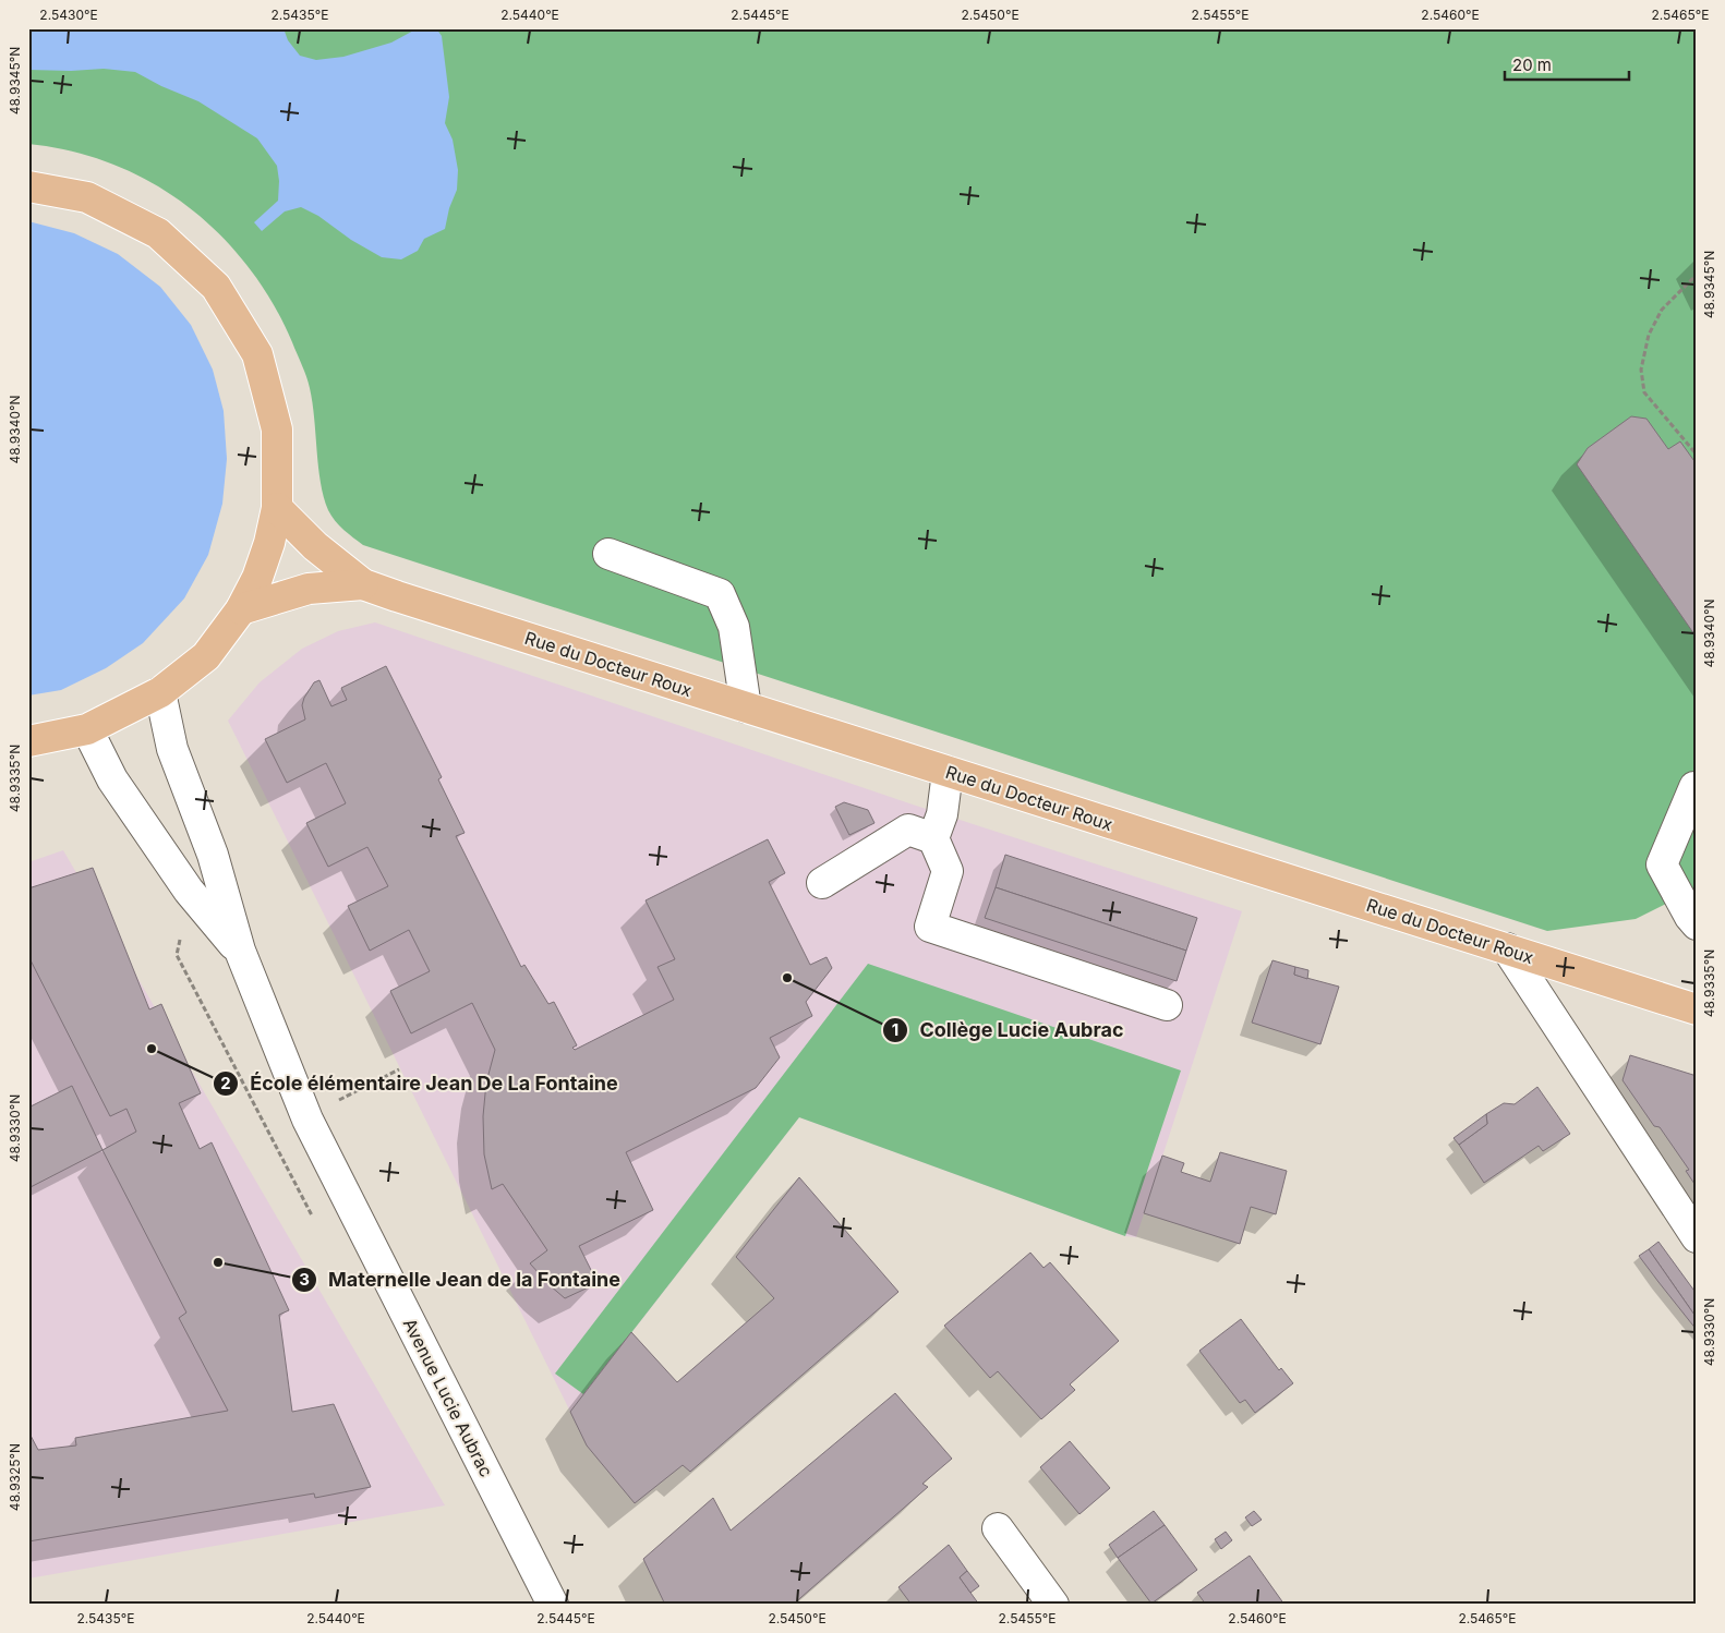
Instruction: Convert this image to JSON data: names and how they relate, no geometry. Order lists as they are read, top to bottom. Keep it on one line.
{"streets":{"main road":["Rue du Docteur Roux"],"street":["Avenue Lucie Aubrac"]},"places":["Collège Lucie Aubrac","École élémentaire Jean De La Fontaine","Maternelle Jean de la Fontaine"],"scale_bar":"20 m","coordinates":["2.5430°E","2.5435°E","2.5440°E","2.5445°E","2.5450°E","2.5455°E","2.5460°E","2.5465°E","48.9345°N","48.9340°N","48.9335°N","48.9330°N","48.9325°N"]}
